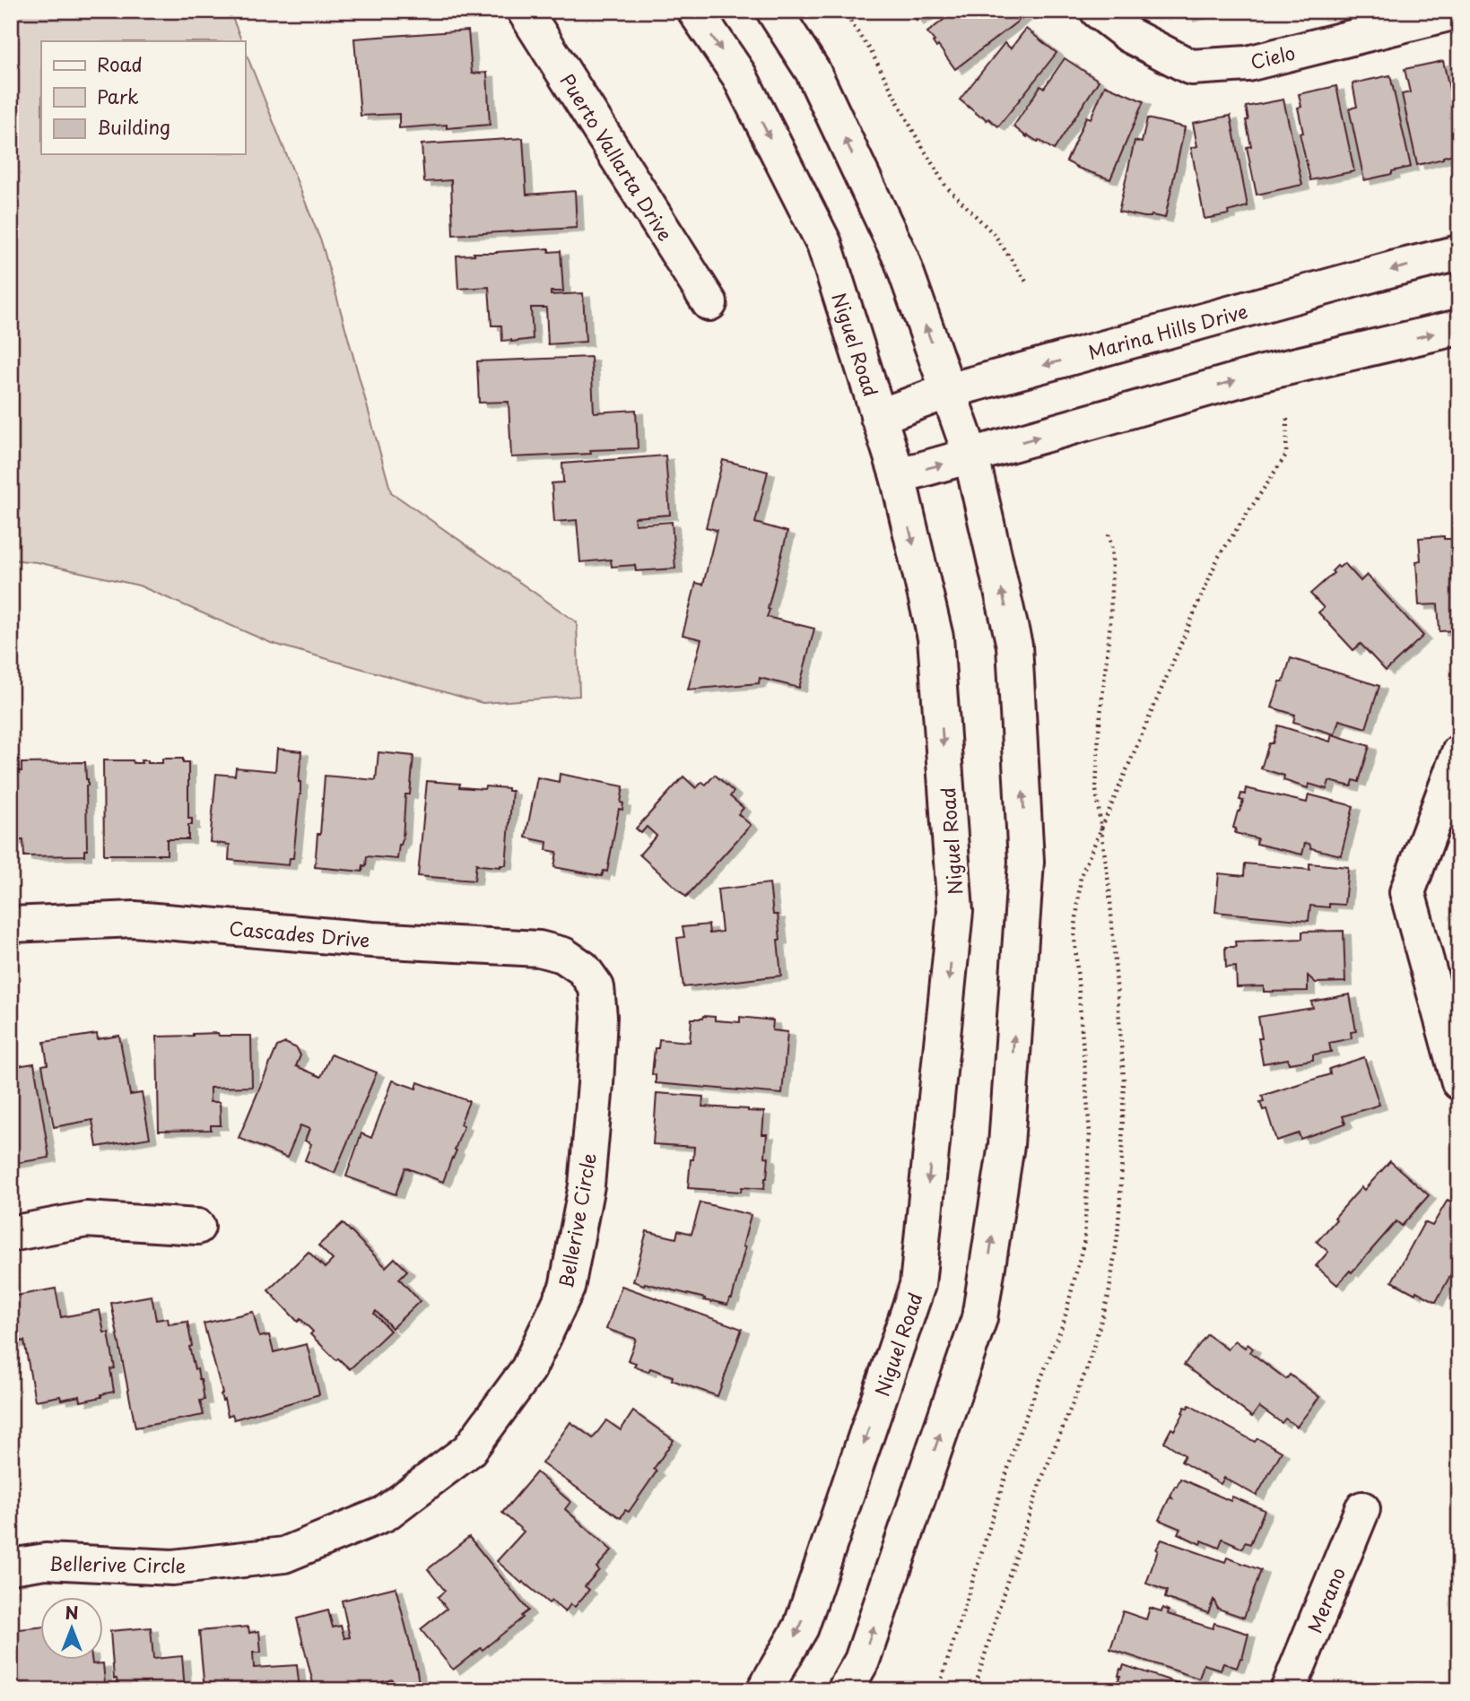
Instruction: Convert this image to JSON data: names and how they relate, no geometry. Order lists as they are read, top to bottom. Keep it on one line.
{"streets":{"street":["Cielo","Puerto Vallarta Drive","Marina Hills Drive","Niguel Road","Cascades Drive","Bellerive Circle","Merano"]},"crossings":[["Marina Hills Drive","Niguel Road"],["Cascades Drive","Bellerive Circle"]],"legend":["Road","Park","Building"],"north":"top"}
